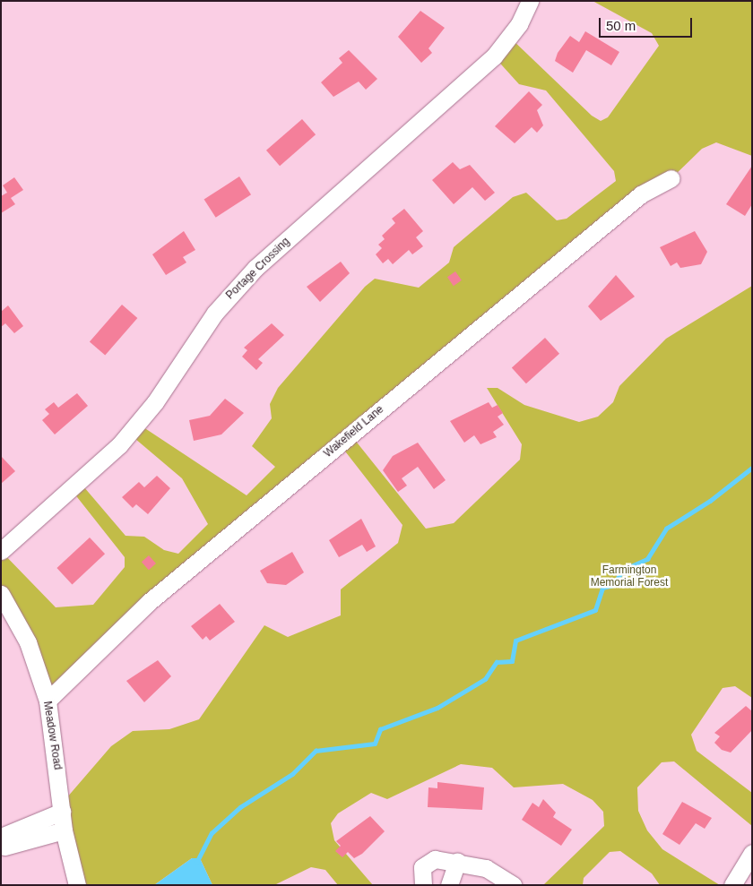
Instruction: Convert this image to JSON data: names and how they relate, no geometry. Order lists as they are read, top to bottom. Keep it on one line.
{"streets":{"street":["Portage Crossing","Wakefield Lane","Meadow Road"]},"crossings":[["Wakefield Lane","Meadow Road"]],"parks":["Farmington Memorial Forest"],"scale_bar":"50 m"}
